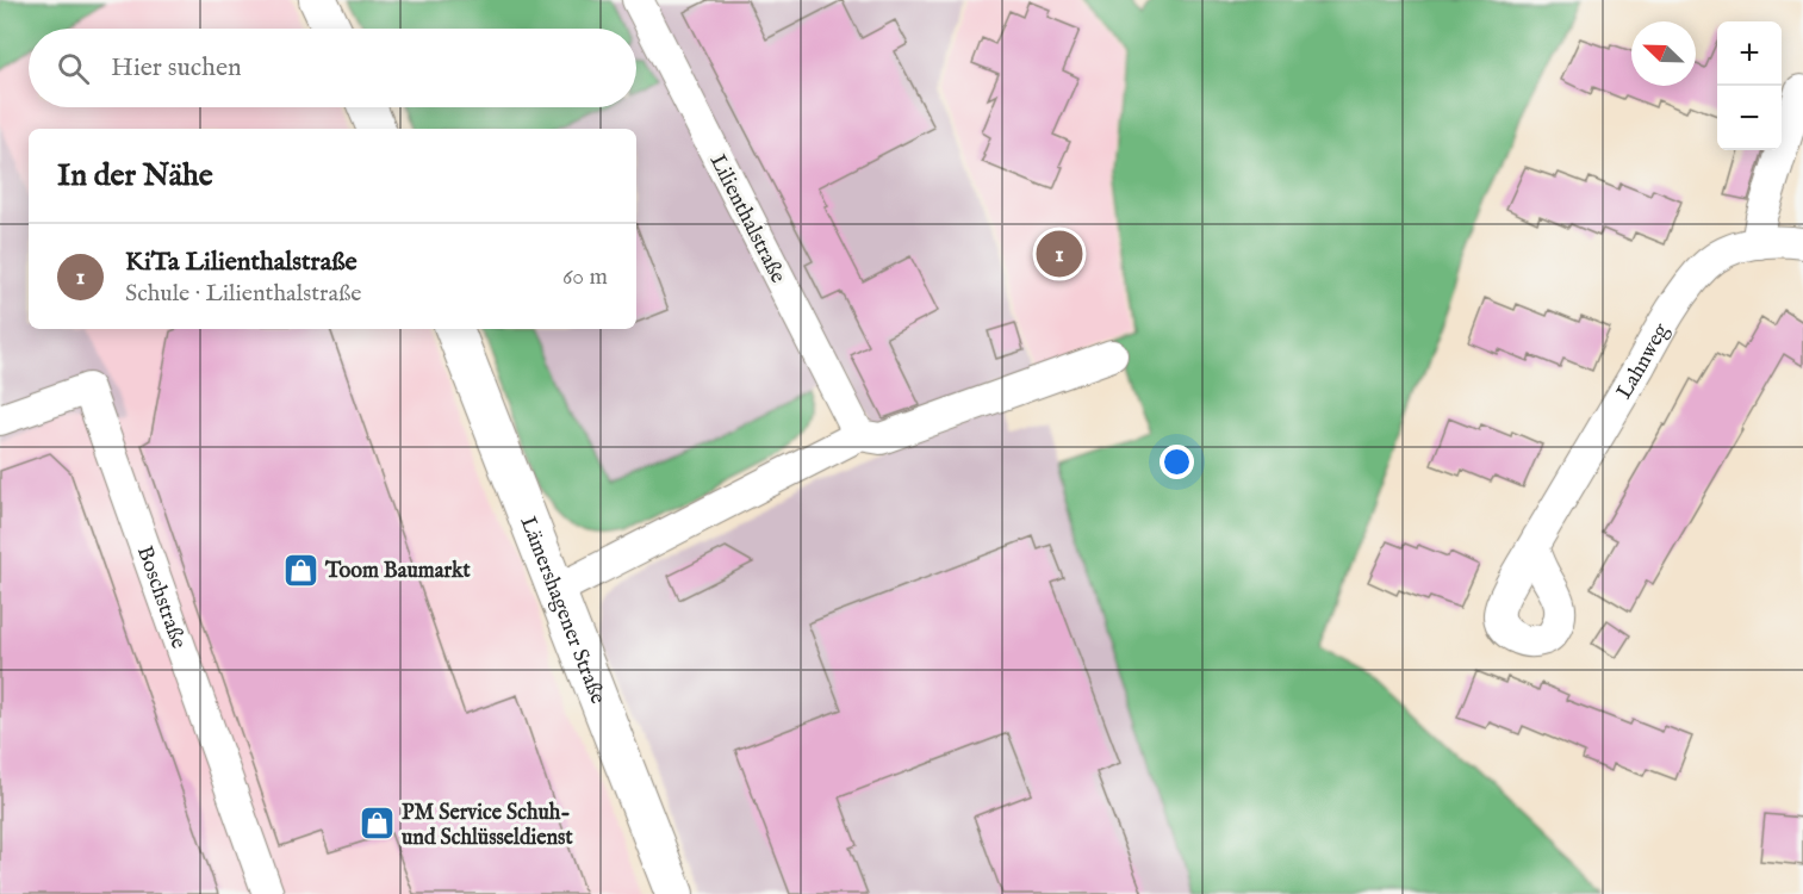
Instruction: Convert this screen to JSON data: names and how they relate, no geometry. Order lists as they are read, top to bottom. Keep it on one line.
{"streets":{"main road":["Lämershagener Straße"],"street":["Lilienthalstraße","Lahnweg","Boschstraße"]},"places":{"shop":["Toom Baumarkt","PM Service Schuh- und Schlüsseldienst"]},"north":"top left","page":{"map_buttons":["+","−"],"search":"Hier suchen","heading":"In der Nähe","list":[{"mark":"1","name":"KiTa Lilienthalstraße","note":"Schule · Lilienthalstraße","value":"60 m"}],"pins":"1"}}
